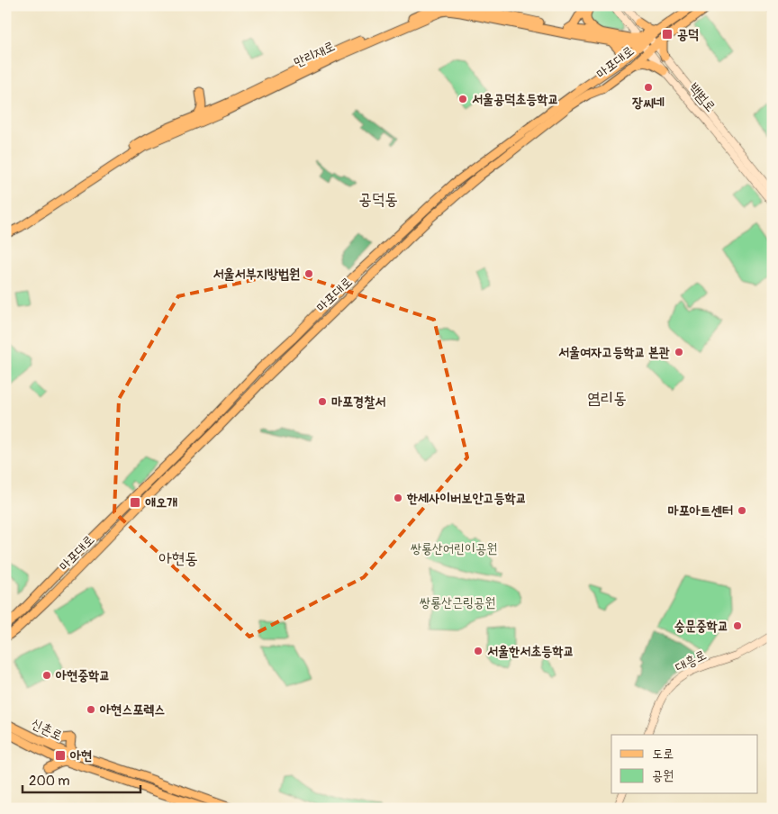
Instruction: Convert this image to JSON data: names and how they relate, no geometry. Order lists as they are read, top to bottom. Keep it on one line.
{"streets":{"main road":["만리재로","마포대로","백범로","대흥로","신촌로"]},"crossings":[["만리재로","마포대로"],["마포대로","백범로"]],"districts":["공덕동","염리동","아현동"],"parks":["쌍룡산어린이공원","쌍룡산근링공원"],"places":{"transit":["공덕","애오개","아현"],"other":["장씨네","서울공덕초등학교","서울서부지방법원","서울여자고등학교 본관","마포경찰서","한세사이버보안고등학교","마포아트센터","숭문중학교","서울한서초등학교","아현중학교","아현스포렉스"]},"legend":["도로","공원"],"scale_bar":"200 m"}
